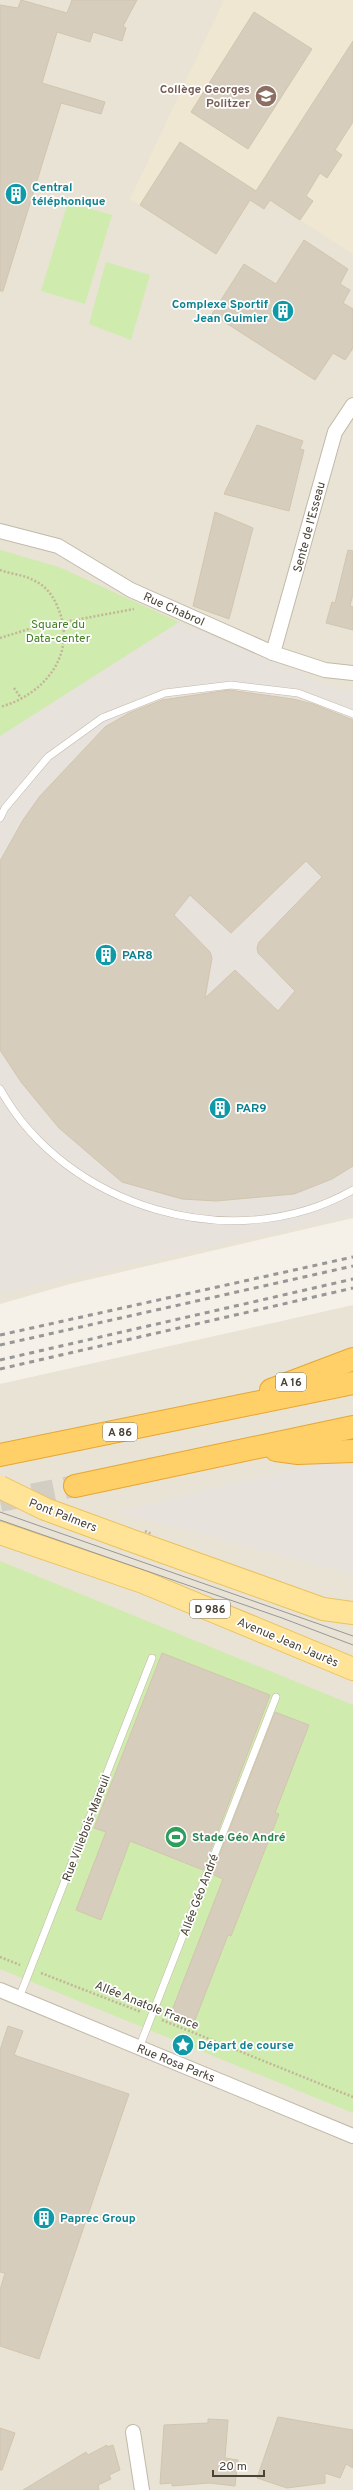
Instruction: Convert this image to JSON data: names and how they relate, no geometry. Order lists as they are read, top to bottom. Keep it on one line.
{"streets":{"highway":["A 16","A 86"],"main road":["Pont Palmers","D 986","Avenue Jean Jaurès"],"street":["Sente de l'Esseau","Rue Chabrol","Rue Rosa Parks"],"lane":["Rue Villebois-Mareuil","Allée Géo André"],"path":["Allée Anatole France"]},"crossings":[["Sente de l'Esseau","Rue Chabrol"],["A 16","A 86"],["Rue Villebois-Mareuil","Allée Anatole France"],["Rue Villebois-Mareuil","Rue Rosa Parks"],["Allée Géo André","Allée Anatole France"],["Allée Géo André","Rue Rosa Parks"]],"parks":["Square du Data-center"],"places":{"school or university":["Collège Georges Politzer"],"building":["Central téléphonique","Complexe Sportif Jean Guimier","PAR8","PAR9","Paprec Group"],"sports":["Stade Géo André"],"place":["Départ de course"]},"scale_bar":"20 m"}
